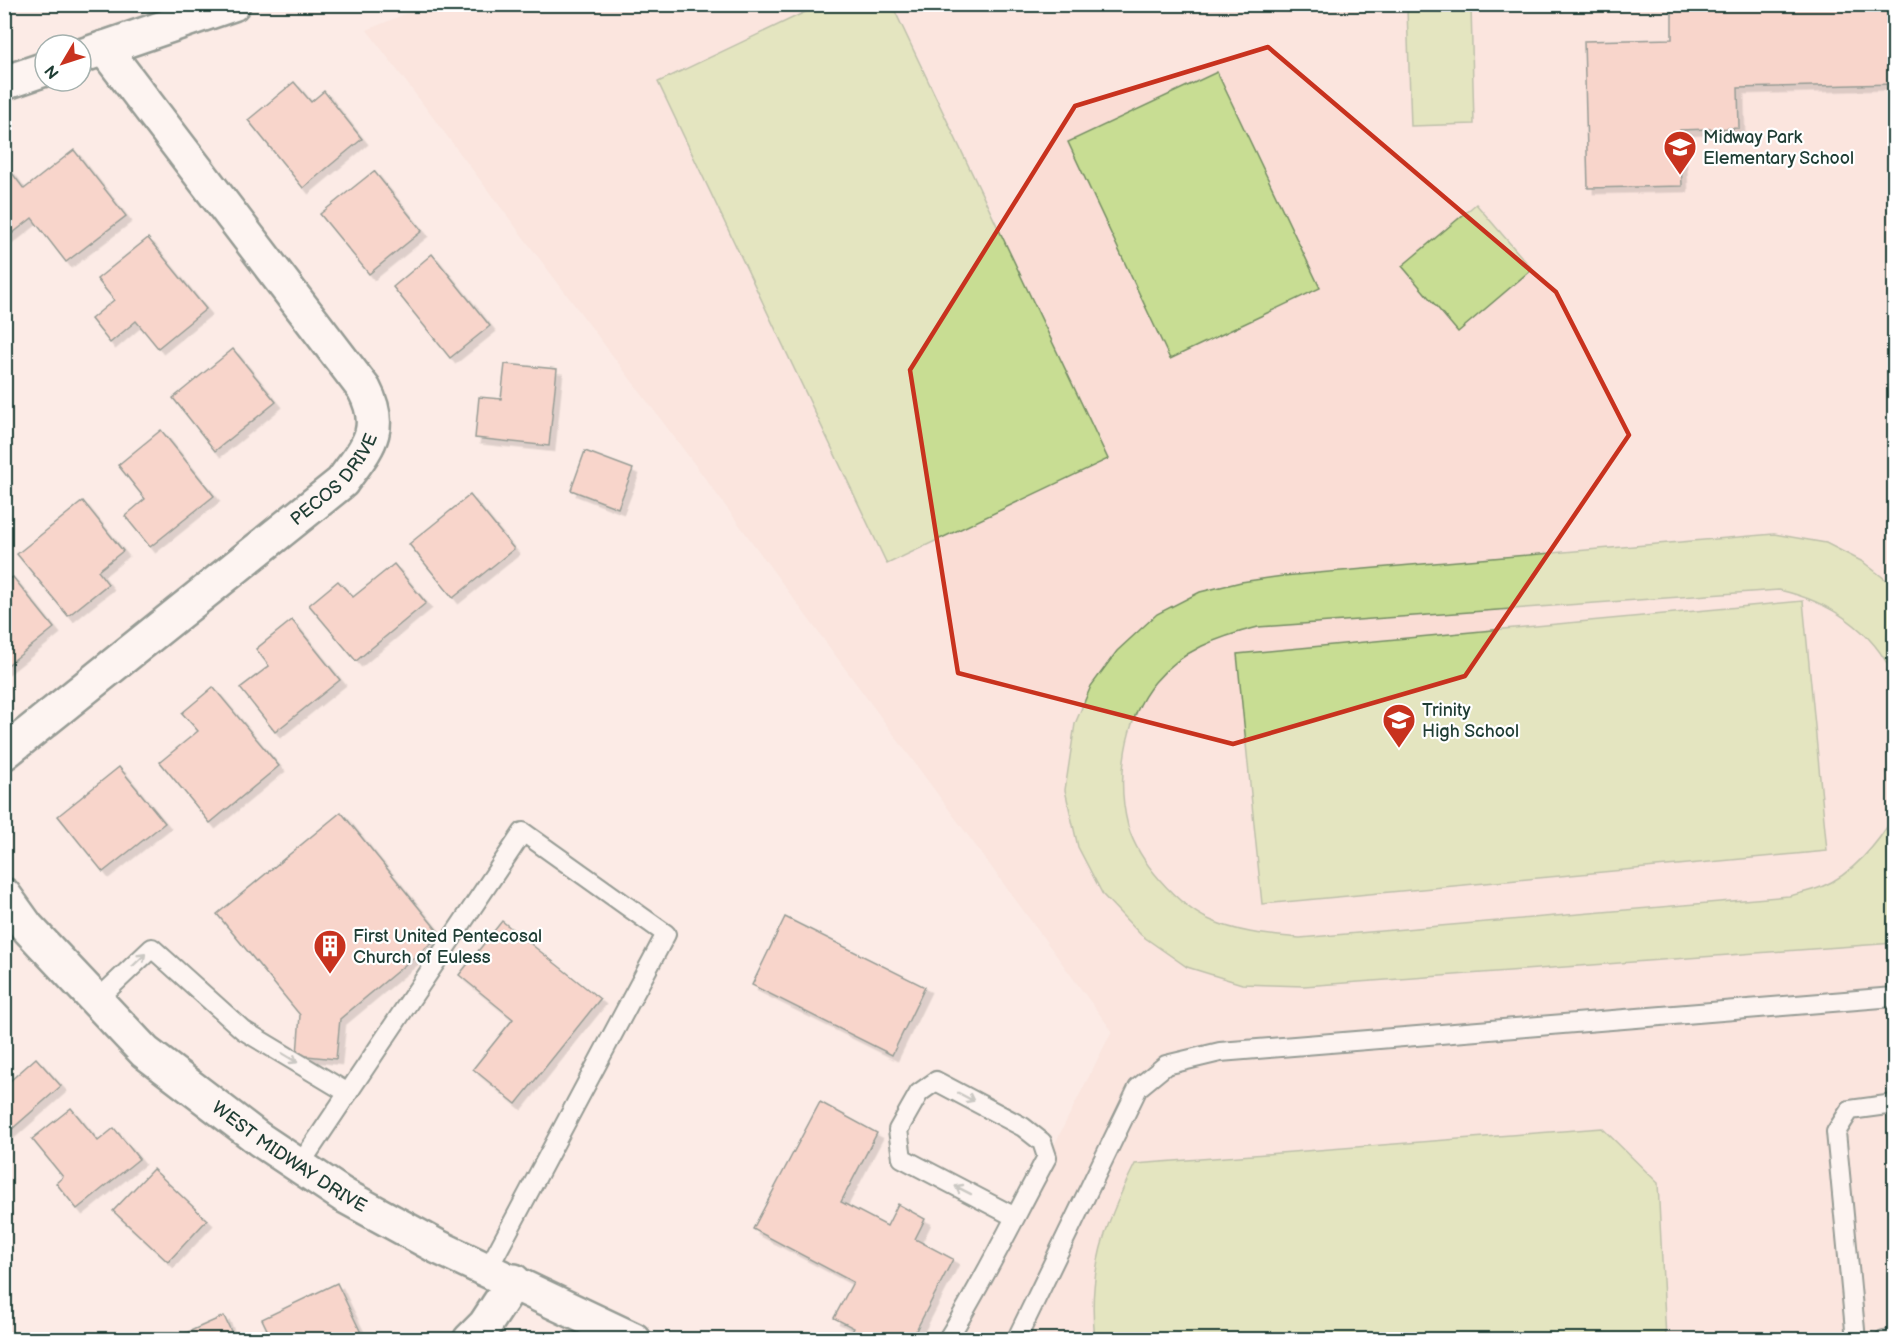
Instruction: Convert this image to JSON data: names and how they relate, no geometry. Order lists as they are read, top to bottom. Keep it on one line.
{"streets":{"street":["PECOS DRIVE","WEST MIDWAY DRIVE"]},"places":{"school or university":["Midway Park Elementary School","Trinity High School"],"building":["First United Pentecosal Church of Euless"]},"north":"bottom left"}
